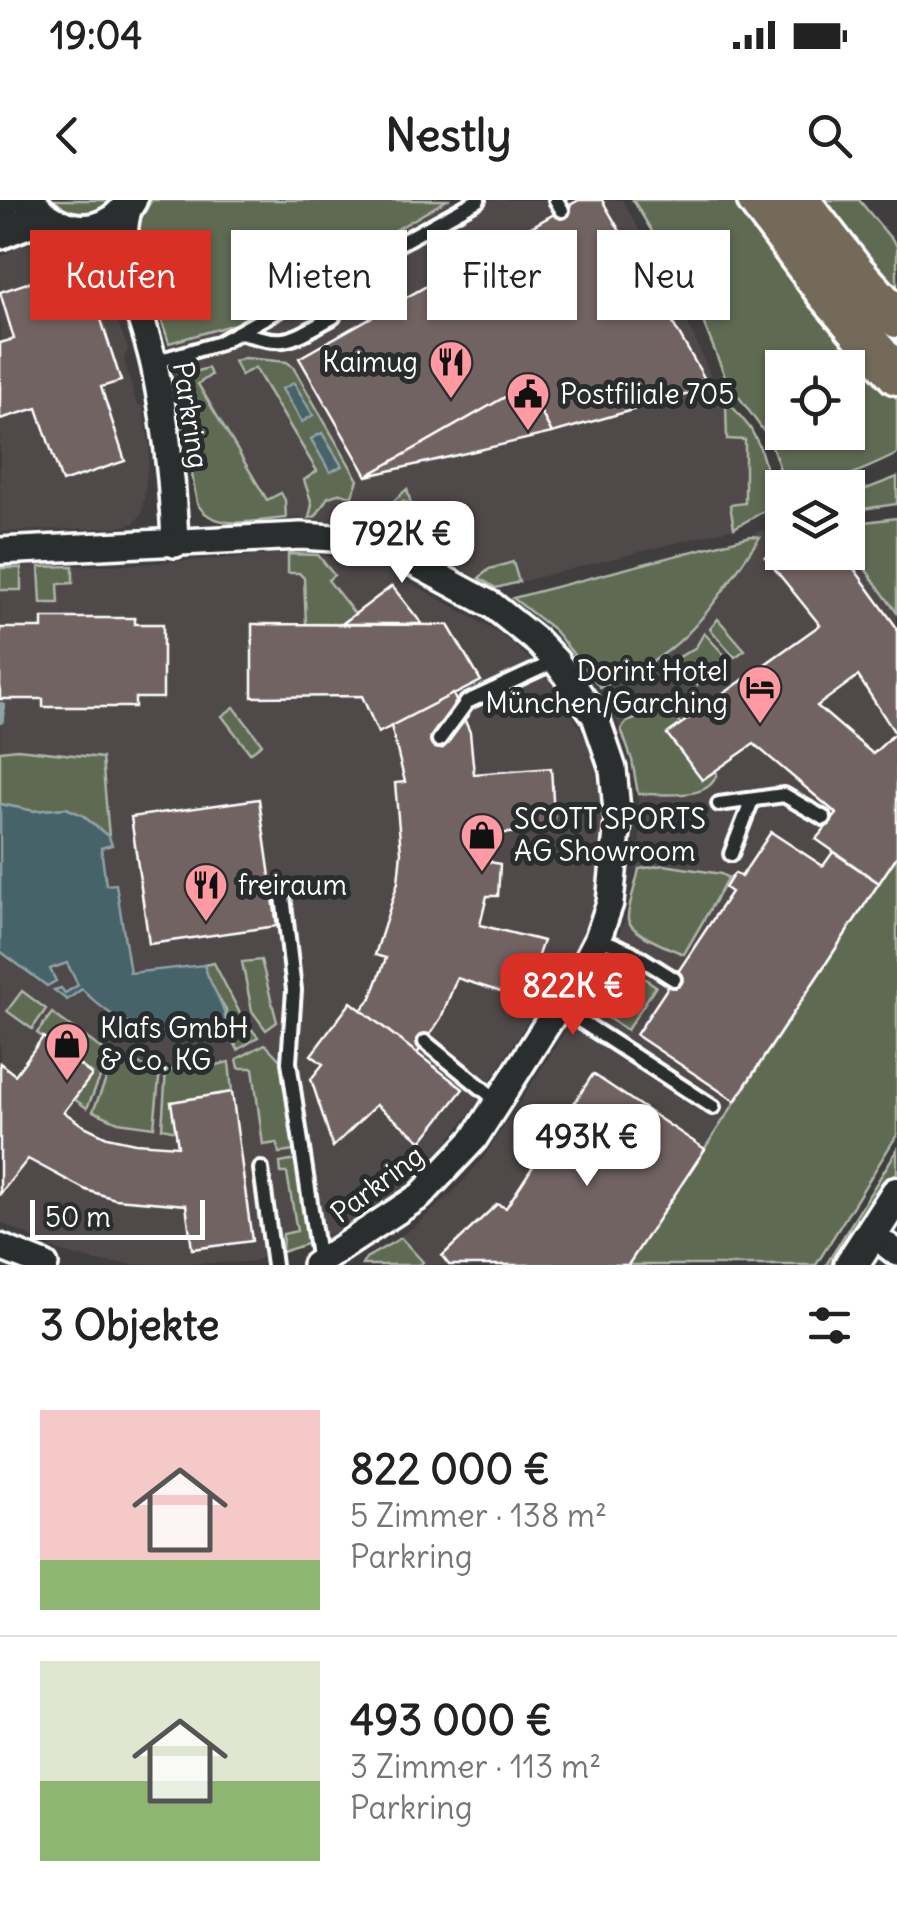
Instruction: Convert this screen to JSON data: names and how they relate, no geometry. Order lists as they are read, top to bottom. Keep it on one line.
{"streets":{"street":["Parkring"]},"places":{"restaurant":["Kaimug","freiraum"],"public building":["Postfiliale 705"],"hotel":["Dorint Hotel München/Garching"],"shop":["SCOTT SPORTS AG Showroom","Klafs GmbH & Co. KG"]},"scale_bar":"50 m","page":{"status":"19:04","header":"Nestly","chip":["Kaufen","Mieten","Filter","Neu"],"price":["792K €","822K €","493K €"],"scale":"50 m","heading":"3 Objekte","list":[{"name":"822 000 €","note":"5 Zimmer · 138 m² · Parkring"},{"name":"493 000 €","note":"3 Zimmer · 113 m² · Parkring"}]}}
